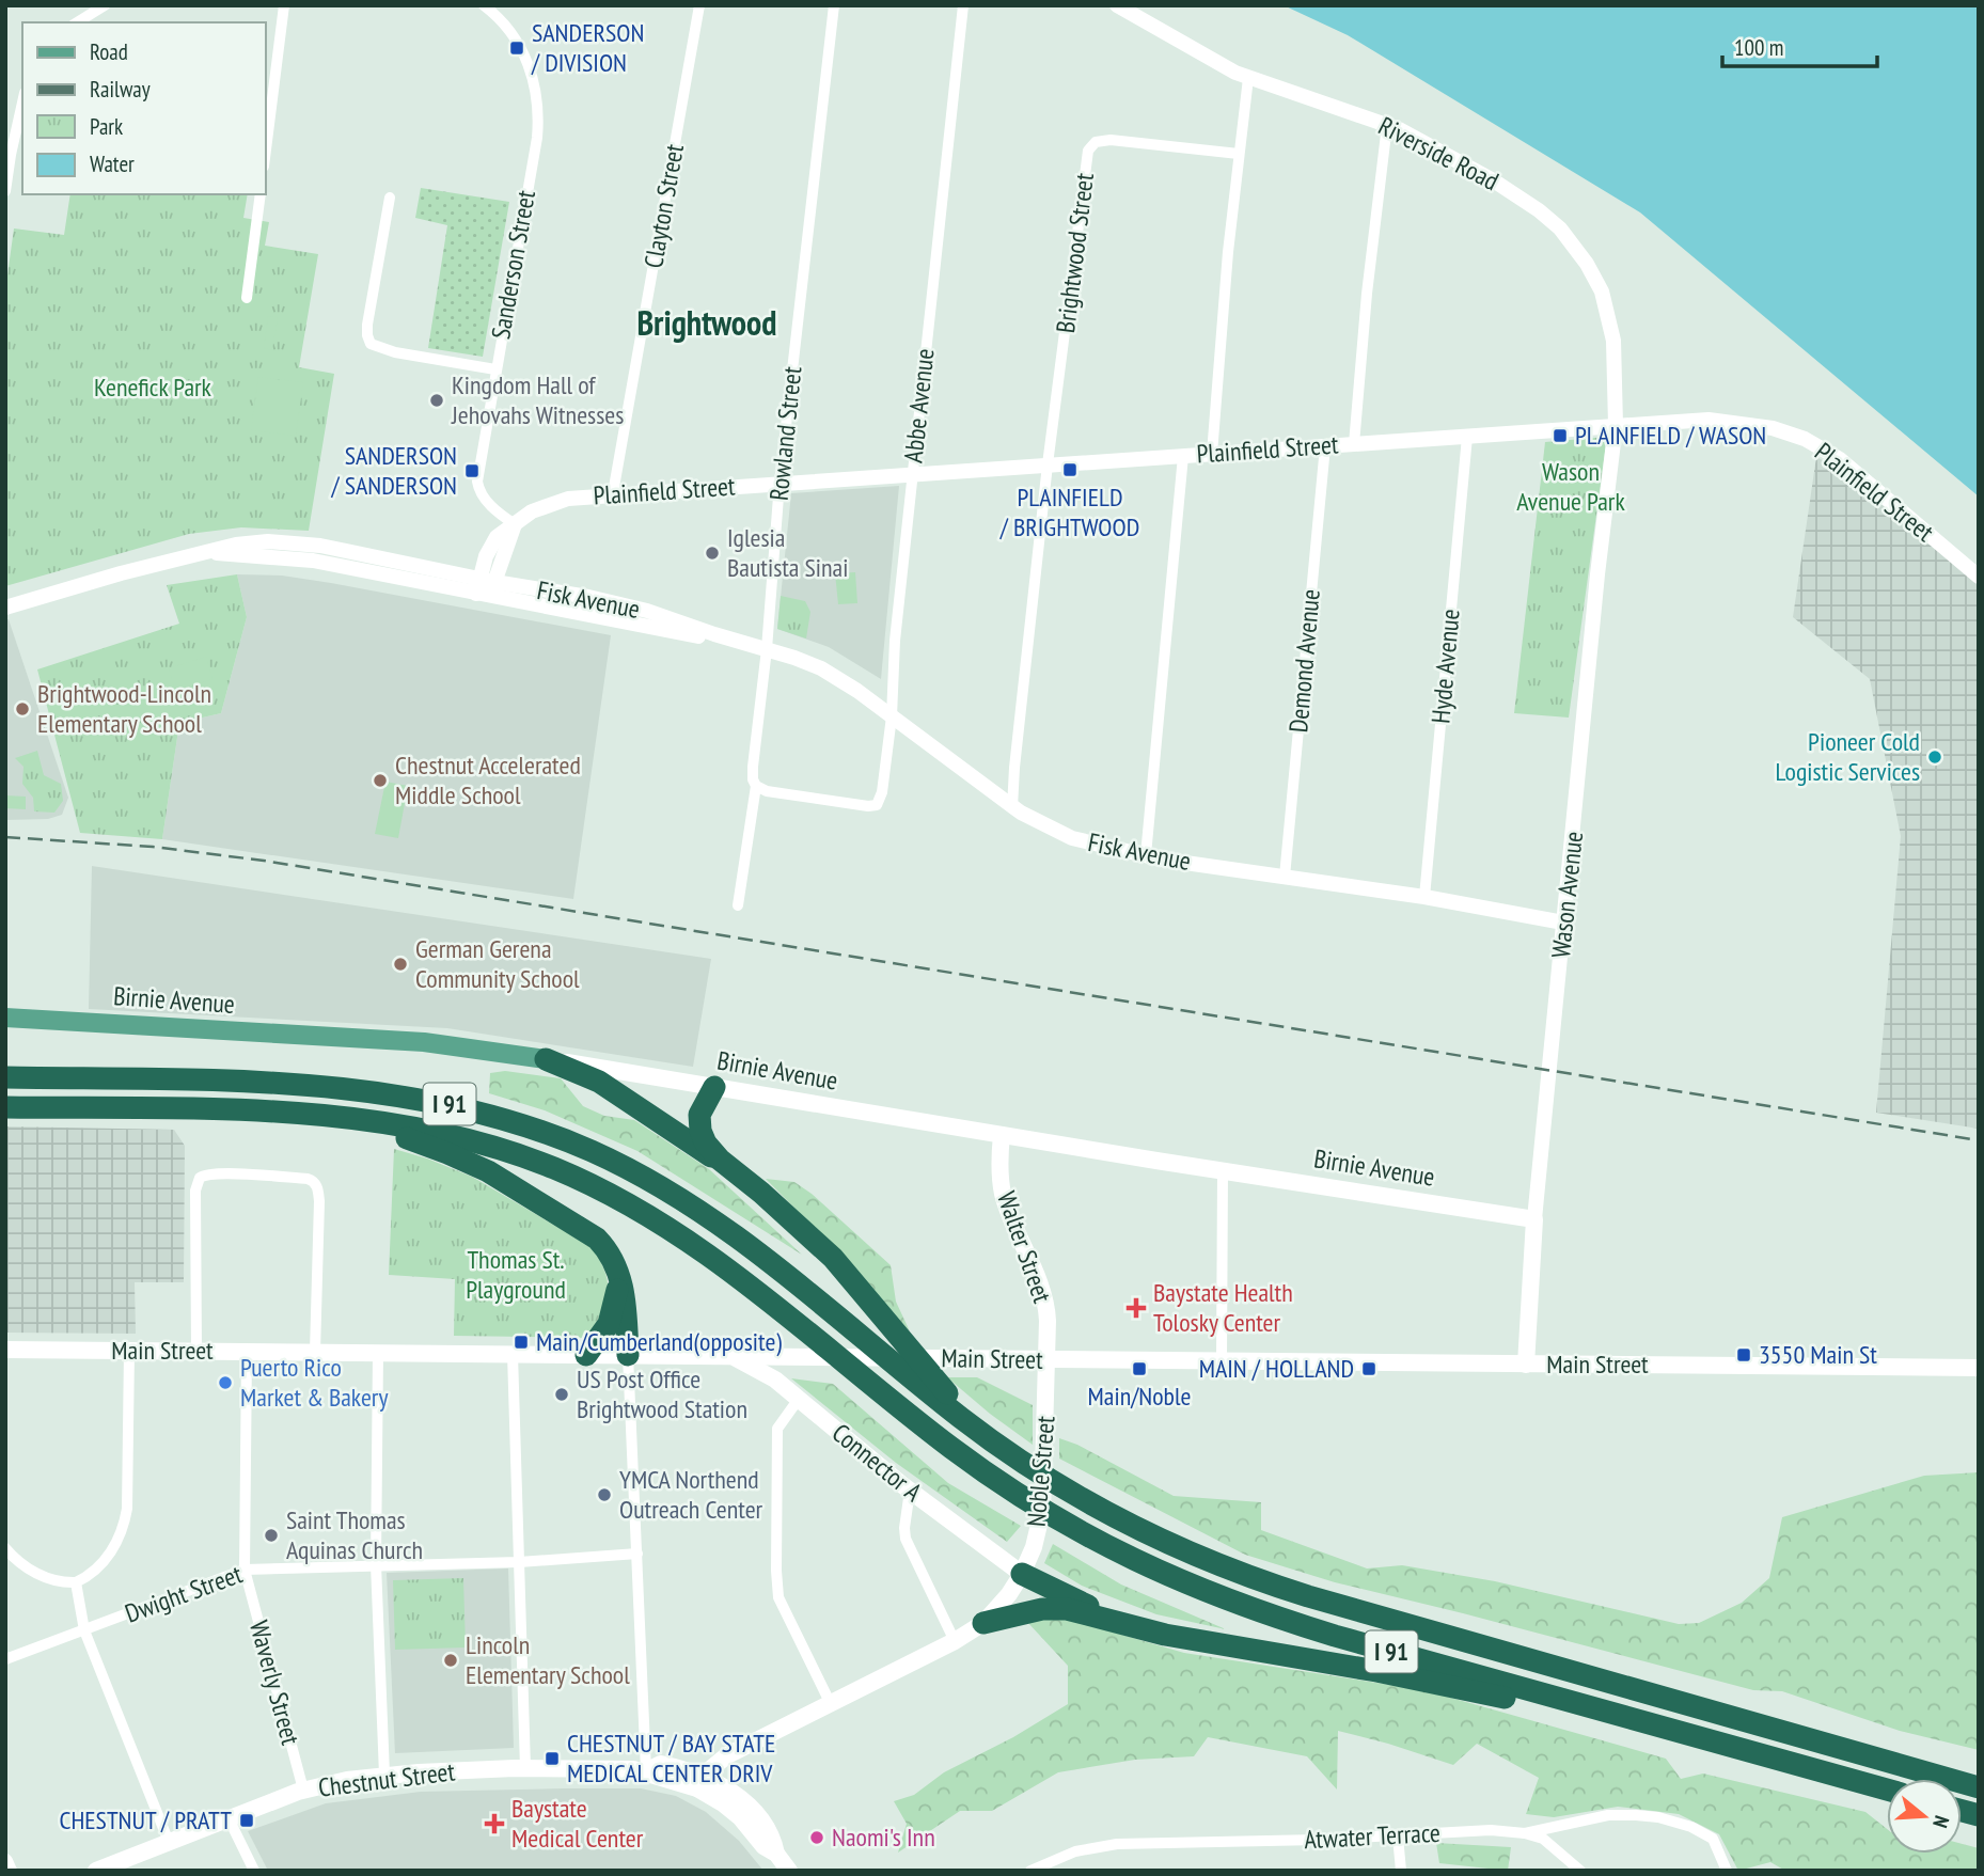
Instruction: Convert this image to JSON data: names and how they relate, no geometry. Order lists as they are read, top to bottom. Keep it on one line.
{"streets":{"highway":["I 91"],"main road":["Wason Avenue","Birnie Avenue","Walter Street","Main Street","Connector A","Noble Street","Chestnut Street"],"street":["Riverside Road","Clayton Street","Brightwood Street","Sanderson Street","Abbe Avenue","Rowland Street","Plainfield Street","Fisk Avenue","Demond Avenue","Hyde Avenue","Dwight Street","Waverly Street","Atwater Terrace"]},"crossings":[["Riverside Road","Plainfield Street"],["Riverside Road","Wason Avenue"],["Clayton Street","Plainfield Street"],["Brightwood Street","Plainfield Street"],["Sanderson Street","Plainfield Street"],["Abbe Avenue","Rowland Street"],["Abbe Avenue","Plainfield Street"],["Abbe Avenue","Fisk Avenue"],["Rowland Street","Plainfield Street"],["Rowland Street","Fisk Avenue"],["Plainfield Street","Demond Avenue"],["Plainfield Street","Hyde Avenue"],["Plainfield Street","Wason Avenue"],["Fisk Avenue","Demond Avenue"],["Fisk Avenue","Hyde Avenue"],["Fisk Avenue","Wason Avenue"],["Wason Avenue","Birnie Avenue"],["Wason Avenue","Main Street"],["Birnie Avenue","Walter Street"],["Walter Street","Main Street"],["Walter Street","Noble Street"],["Main Street","Connector A"],["Main Street","Noble Street"],["Main Street","Waverly Street"],["Connector A","Noble Street"],["Dwight Street","Waverly Street"],["Waverly Street","Chestnut Street"]],"districts":["Brightwood"],"parks":["Kenefick Park","Wason Avenue Park","Thomas St. Playground"],"places":{"transit":["SANDERSON / DIVISION","PLAINFIELD / WASON","PLAINFIELD / BRIGHTWOOD","SANDERSON / SANDERSON","Main/Cumberland(opposite)","3550 Main St","Main/Noble","MAIN / HOLLAND","CHESTNUT / BAY STATE MEDICAL CENTER DRIV","CHESTNUT / PRATT"],"other":["Kingdom Hall of Jehovahs Witnesses","Iglesia Bautista Sinai","Brightwood-Lincoln Elementary School","Pioneer Cold Logistic Services","Chestnut Accelerated Middle School","German Gerena Community School","Puerto Rico Market & Bakery","US Post Office Brightwood Station","YMCA Northend Outreach Center","Saint Thomas Aquinas Church","Lincoln Elementary School","Naomi's Inn"],"health":["Baystate Health Tolosky Center","Baystate Medical Center"]},"legend":["Road","Railway","Park","Water"],"scale_bar":"100 m","north":"right"}
